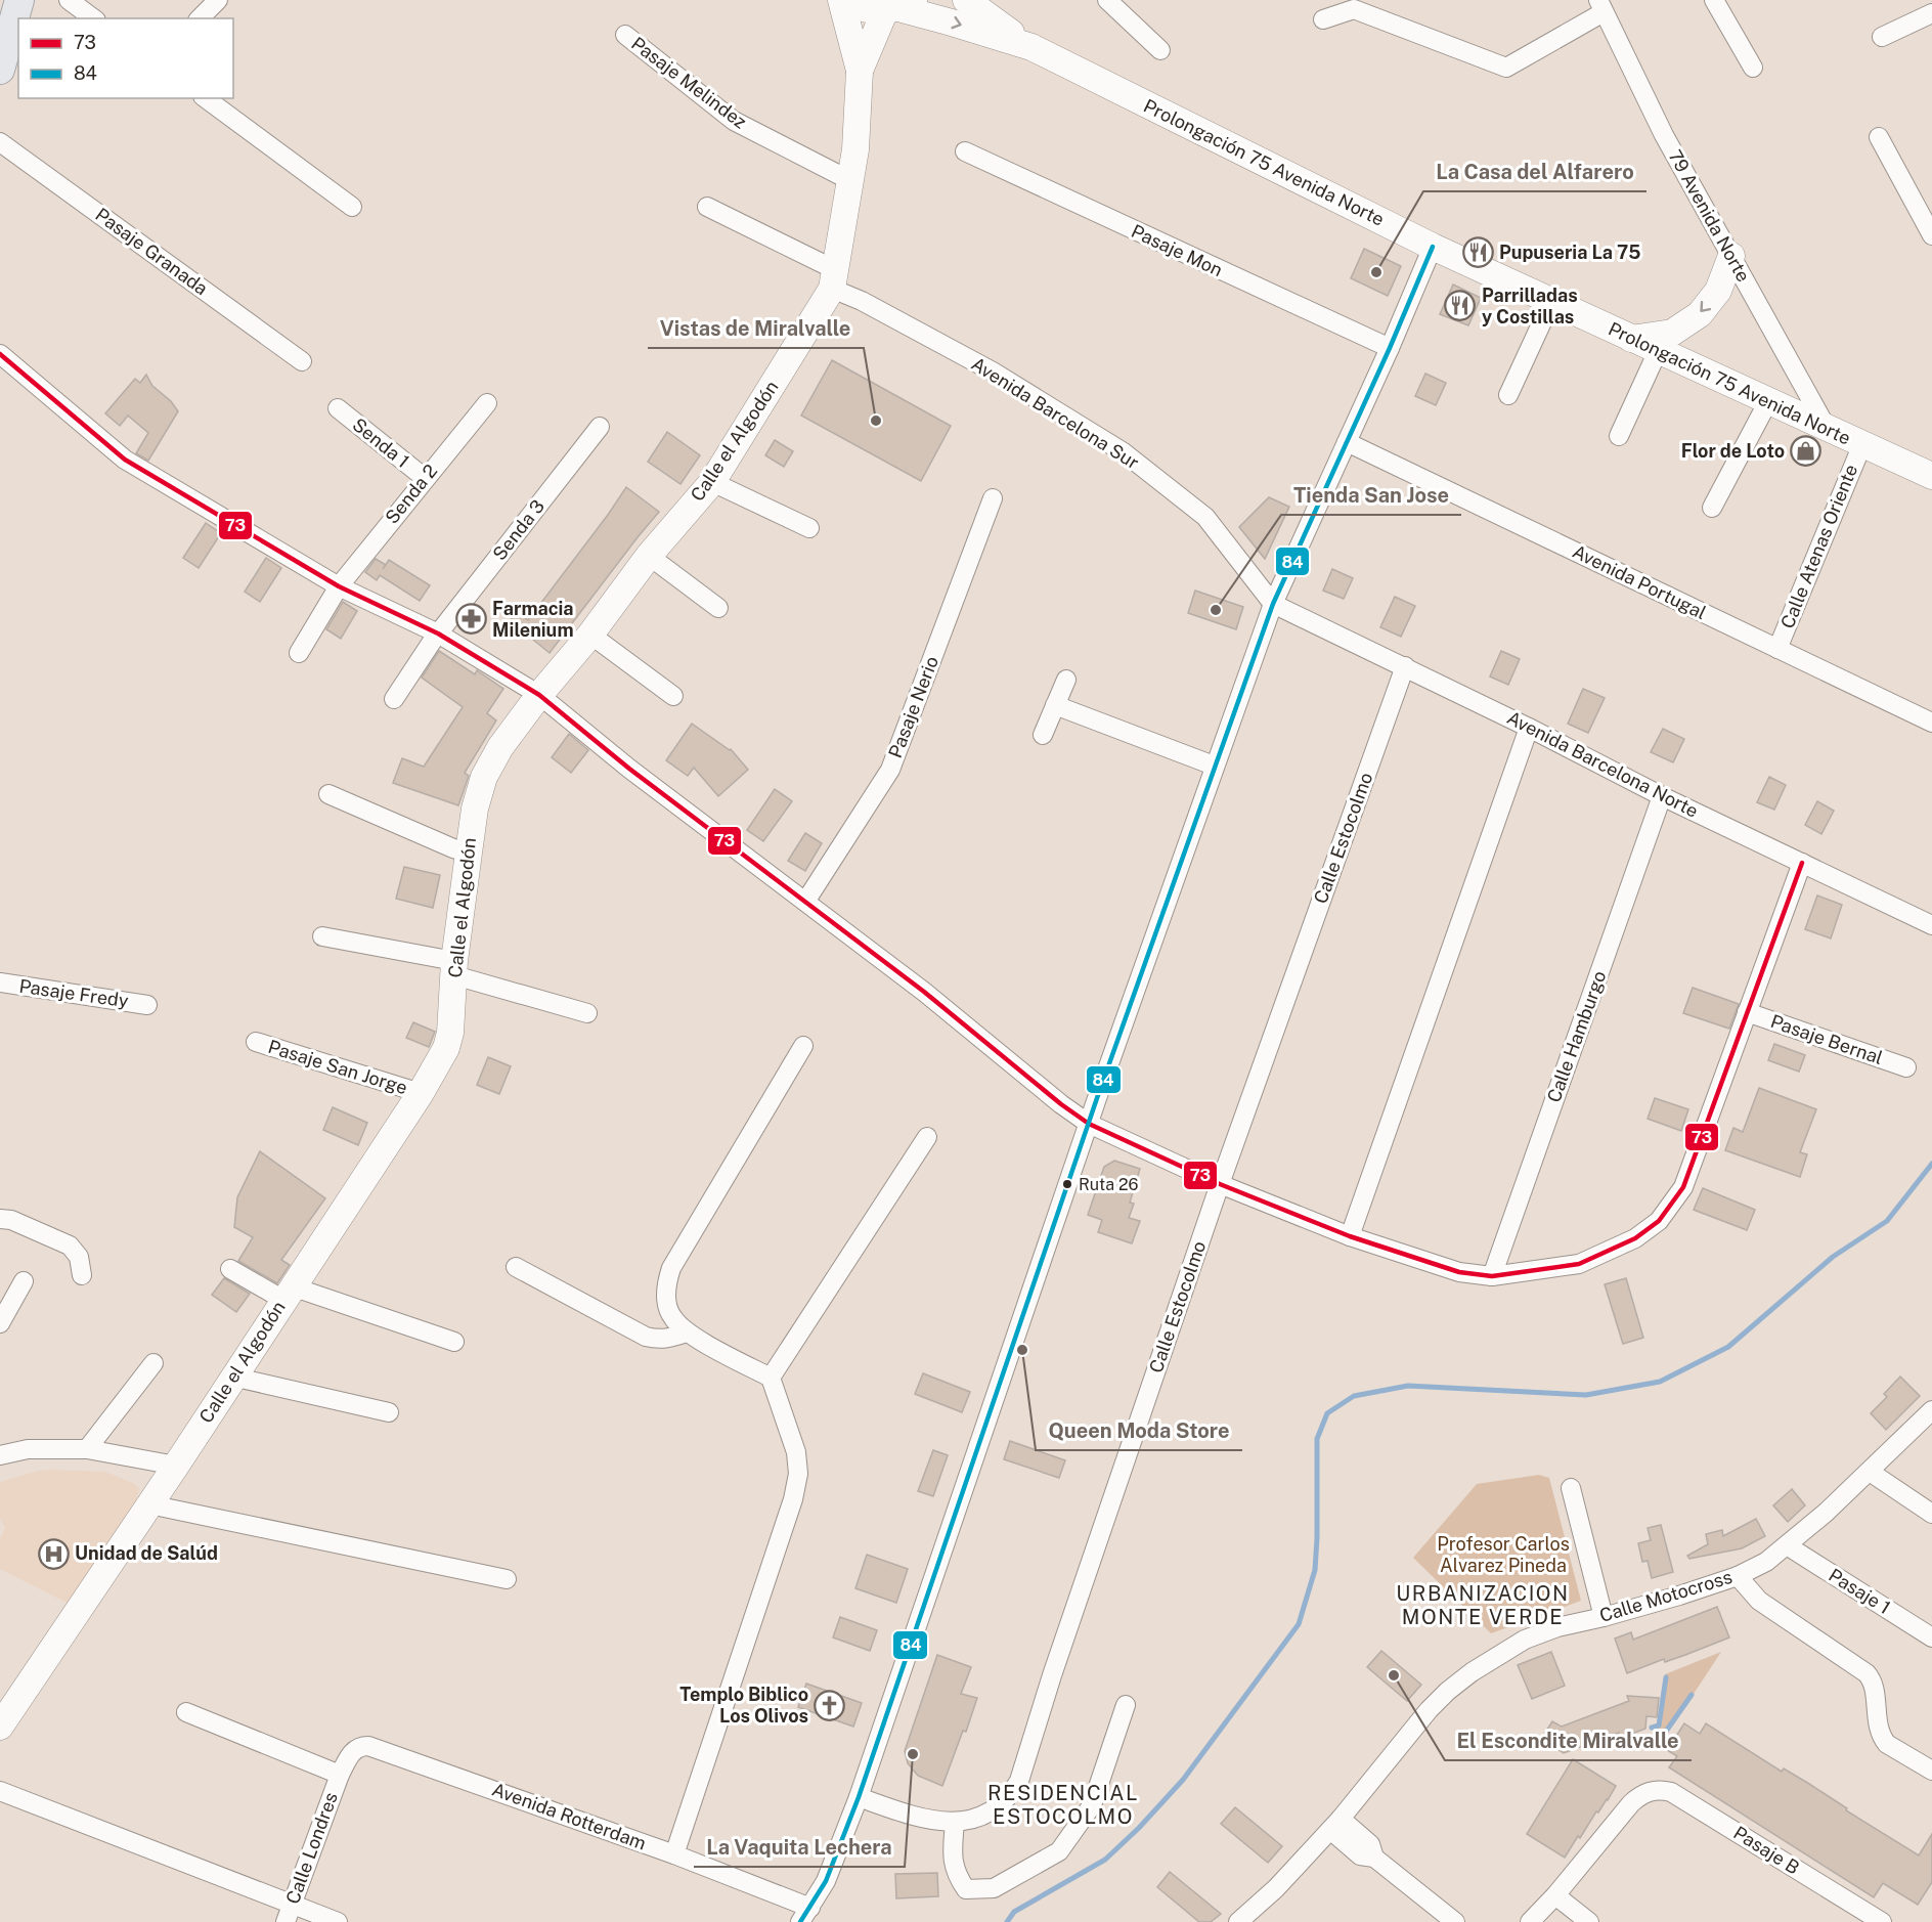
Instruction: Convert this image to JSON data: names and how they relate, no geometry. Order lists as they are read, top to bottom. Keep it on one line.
{"streets":{"street":["Pasaje Melindez","Prolongación 75 Avenida Norte","79 Avenida Norte","Pasaje Mon","Pasaje Granada","Avenida Barcelona Sur","Calle el Algodón","Senda 1","Senda 2","Senda 3","Calle Atenas Oriente","Avenida Portugal","Pasaje Nerio","Avenida Barcelona Norte","Calle Estocolmo","Pasaje Fredy","Calle Hamburgo","Pasaje Bernal","Pasaje San Jorge","Pasaje 1","Calle Motocross","Avenida Rotterdam","Calle Londres","Pasaje B"]},"crossings":[["Pasaje Melindez","Calle el Algodón"],["Prolongación 75 Avenida Norte","79 Avenida Norte"],["Prolongación 75 Avenida Norte","Calle el Algodón"],["Prolongación 75 Avenida Norte","Calle Atenas Oriente"],["Avenida Barcelona Sur","Calle el Algodón"],["Avenida Barcelona Sur","Avenida Barcelona Norte"],["Calle el Algodón","Pasaje San Jorge"],["Senda 1","Senda 2"],["Calle Atenas Oriente","Avenida Portugal"],["Avenida Barcelona Norte","Calle Estocolmo"],["Avenida Barcelona Norte","Calle Hamburgo"],["Pasaje 1","Calle Motocross"],["Avenida Rotterdam","Calle Londres"]],"districts":["URBANIZACION MONTE VERDE","RESIDENCIAL ESTOCOLMO"],"parks":["Profesor Carlos Alvarez Pineda"],"places":{"restaurant":["Pupuseria La 75","Parrilladas y Costillas"],"other":["La Casa del Alfarero","Vistas de Miralvalle","Tienda San Jose","Ruta 26","Queen Moda Store","El Escondite Miralvalle","La Vaquita Lechera"],"shop":["Flor de Loto"],"pharmacy":["Farmacia Milenium"],"hospital":["Unidad de Salúd"],"church":["Templo Biblico Los Olivos"]},"lines":["transit line 84","transit line 73"],"legend":["73","84"]}
